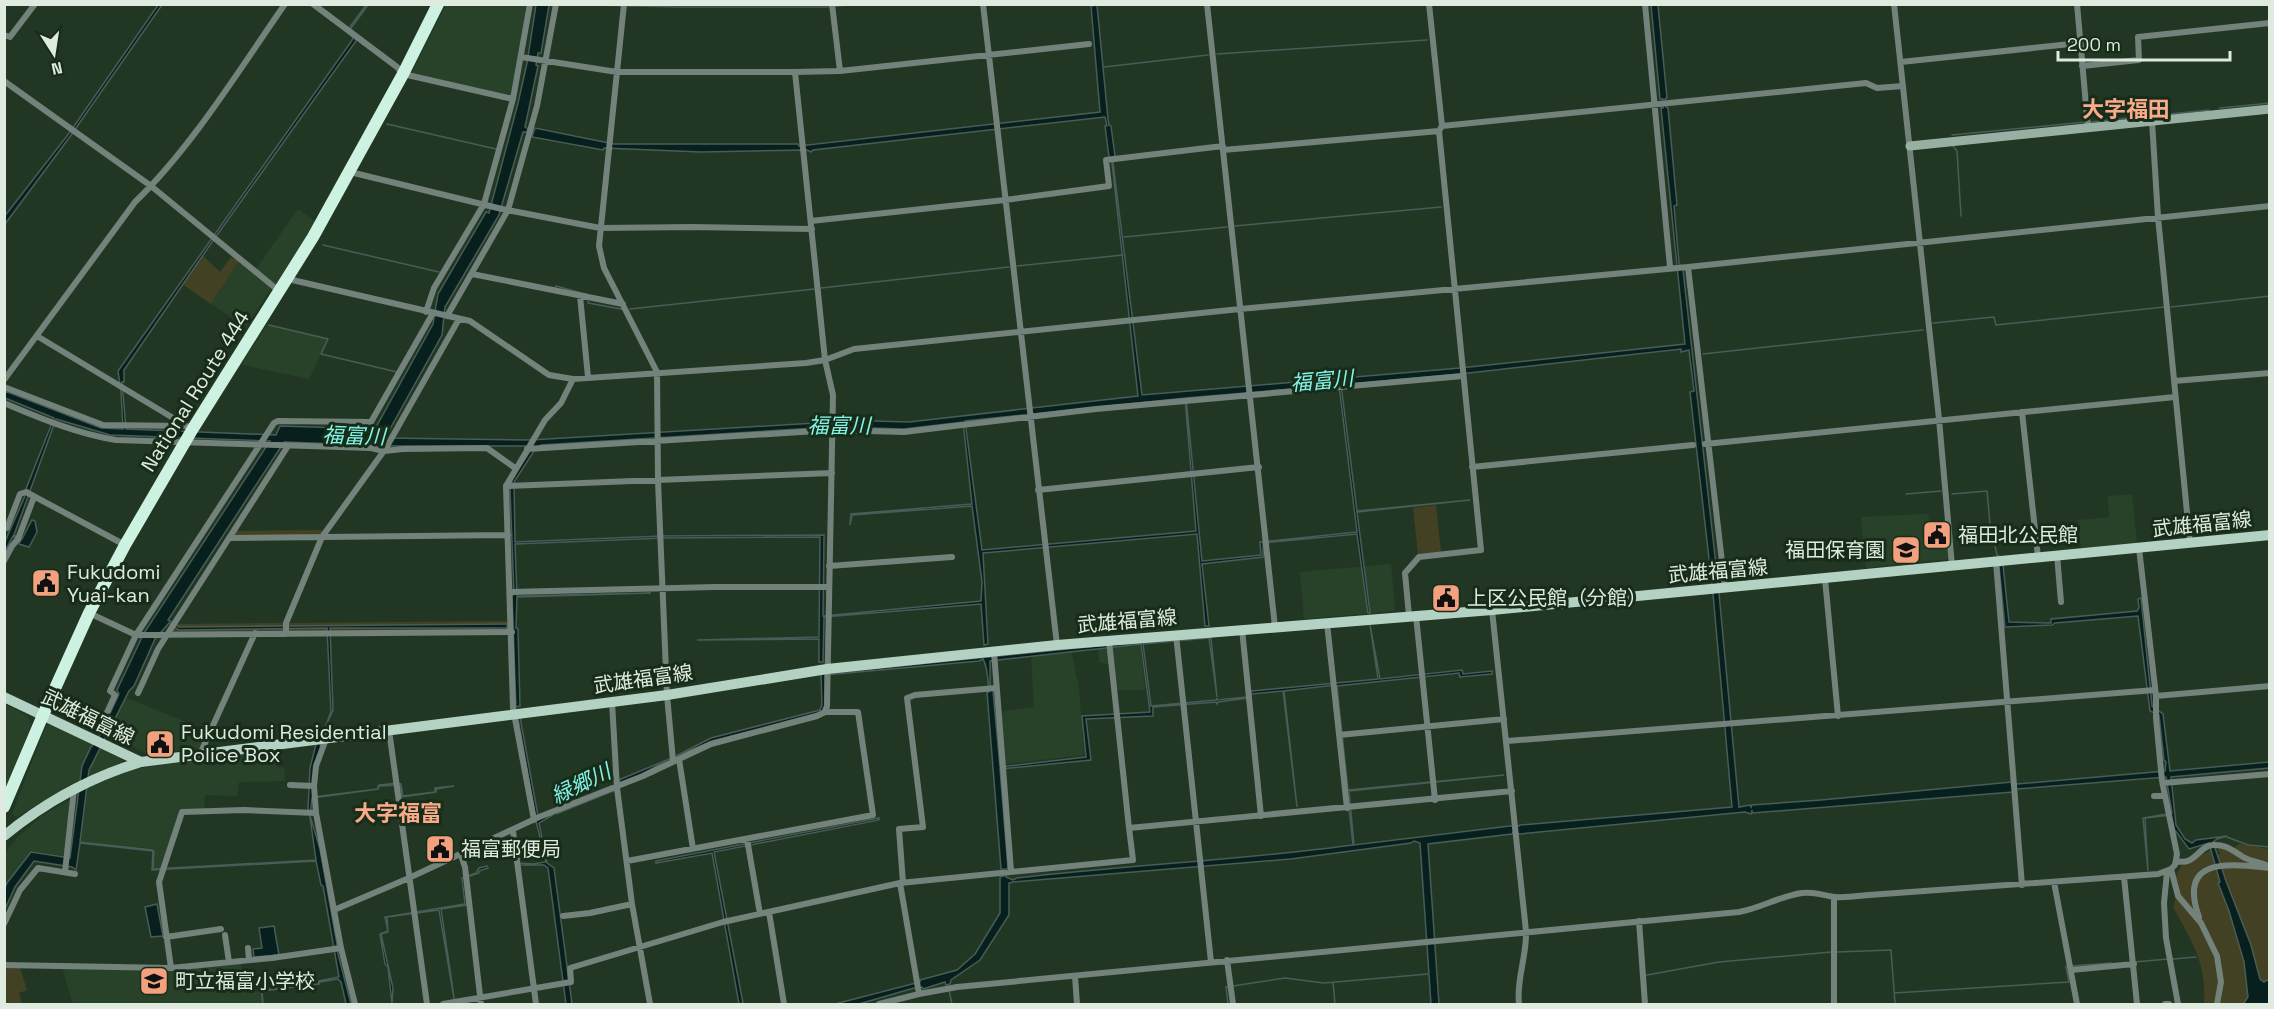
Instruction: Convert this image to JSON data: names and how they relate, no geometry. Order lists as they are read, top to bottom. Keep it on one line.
{"streets":{"highway":["National Route 444"],"main road":["武雄福富線"]},"crossings":[["National Route 444","武雄福富線"]],"districts":["大字福田","大字福富"],"water":["福富川","緑郷川"],"places":{"public building":["福田北公民館","Fukudomi Yuai-kan","上区公民館（分館）","Fukudomi Residential Police Box","福富郵便局"],"school or university":["福田保育園","町立福富小学校"]},"scale_bar":"200 m","north":"bottom"}
